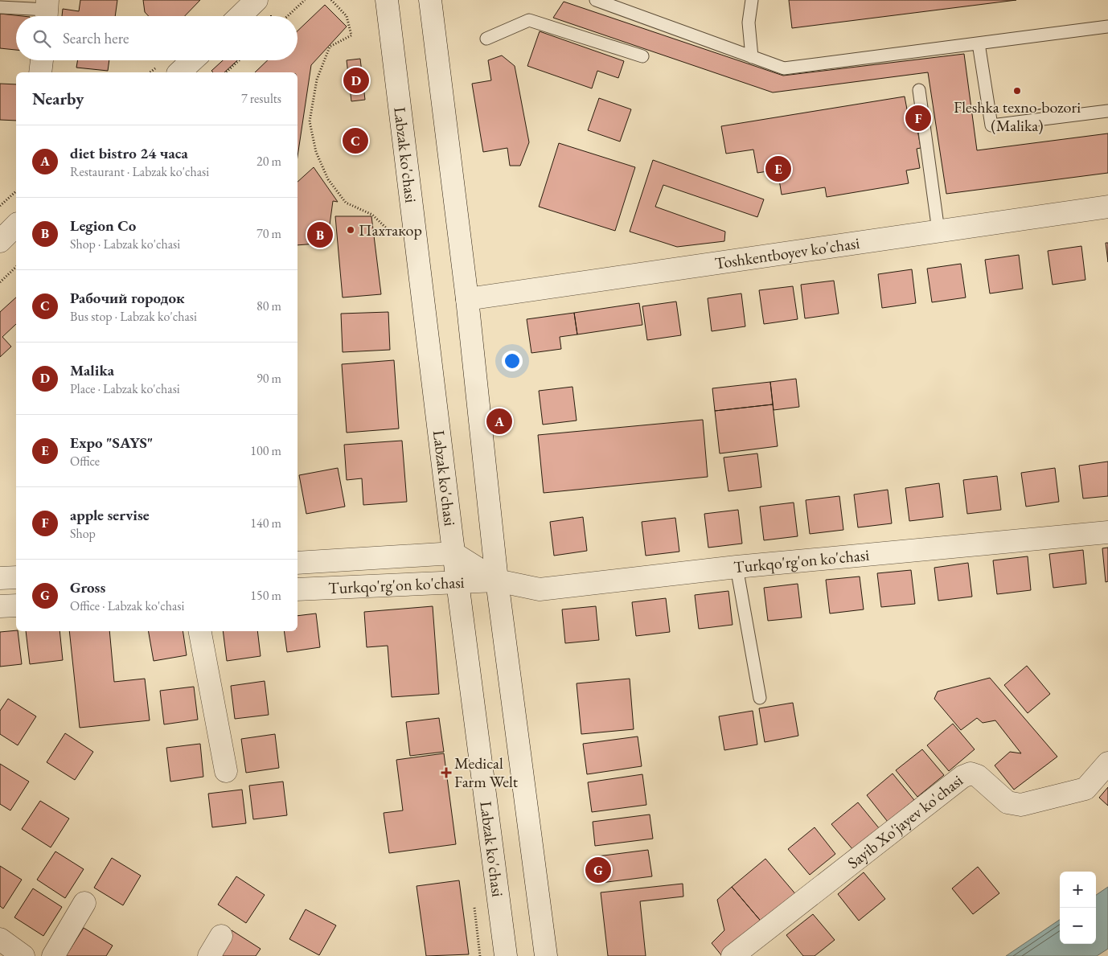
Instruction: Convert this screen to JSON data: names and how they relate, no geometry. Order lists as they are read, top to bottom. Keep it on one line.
{"streets":{"street":["Labzak ko'chasi","Toshkentboyev ko'chasi","Turkqo'rg'on ko'chasi","Sayib Xo'jayev ko'chasi"]},"crossings":[["Labzak ko'chasi","Turkqo'rg'on ko'chasi"]],"places":{"other":["Fleshka texno-bozori (Malika)","Пахтакор"],"health":["Medical Farm Welt"]},"page":{"search":"Search here","pins":["D","F","C","E","B","A","G"],"heading":["Nearby","7 results"],"list":[{"mark":"A","name":"diet bistro 24 часа","note":"Restaurant · Labzak ko'chasi","value":"20 m"},{"mark":"B","name":"Legion Co","note":"Shop · Labzak ko'chasi","value":"70 m"},{"mark":"C","name":"Рабочий городок","note":"Bus stop · Labzak ko'chasi","value":"80 m"},{"mark":"D","name":"Malika","note":"Place · Labzak ko'chasi","value":"90 m"},{"mark":"E","name":"Expo \"SAYS\"","note":"Office","value":"100 m"},{"mark":"F","name":"apple servise","note":"Shop","value":"140 m"},{"mark":"G","name":"Gross","note":"Office · Labzak ko'chasi","value":"150 m"}],"map_buttons":["+","−"]}}
